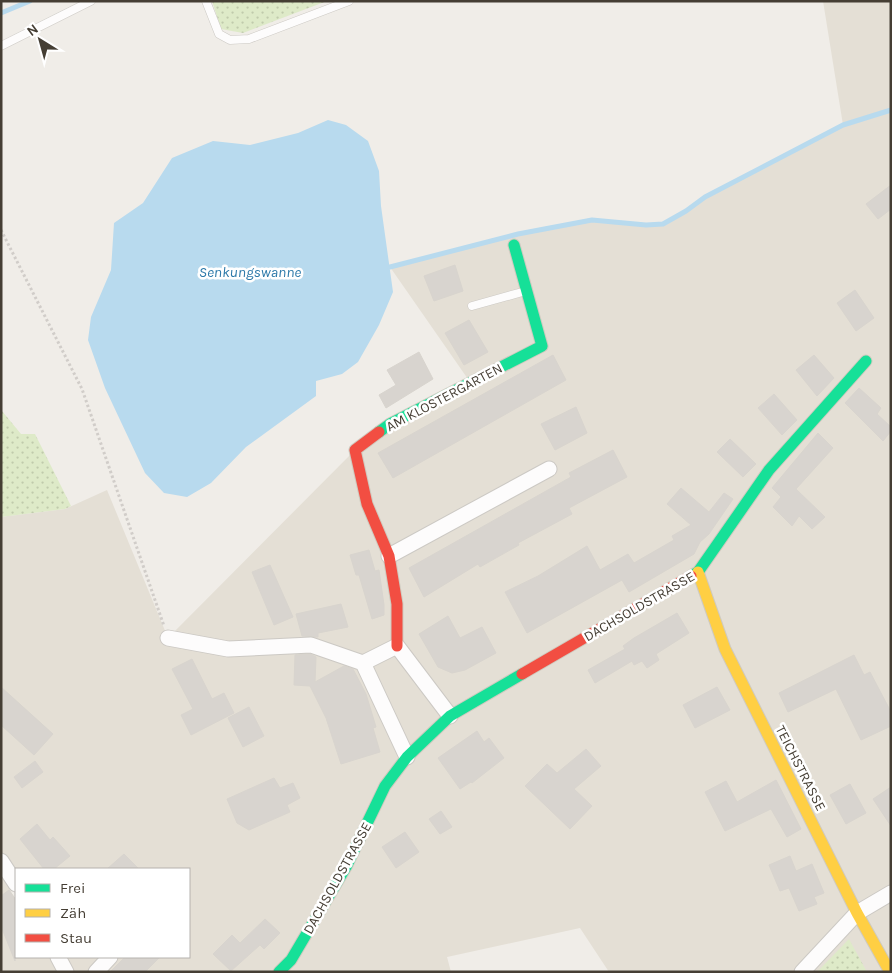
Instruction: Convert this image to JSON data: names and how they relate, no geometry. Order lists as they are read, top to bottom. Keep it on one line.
{"streets":{"street":["AM KLOSTERGARTEN","DACHSOLDSTRASSE","TEICHSTRASSE"]},"crossings":[["DACHSOLDSTRASSE","TEICHSTRASSE"]],"water":["Senkungswanne"],"legend":["Frei","Zäh","Stau"],"north":"top left"}
